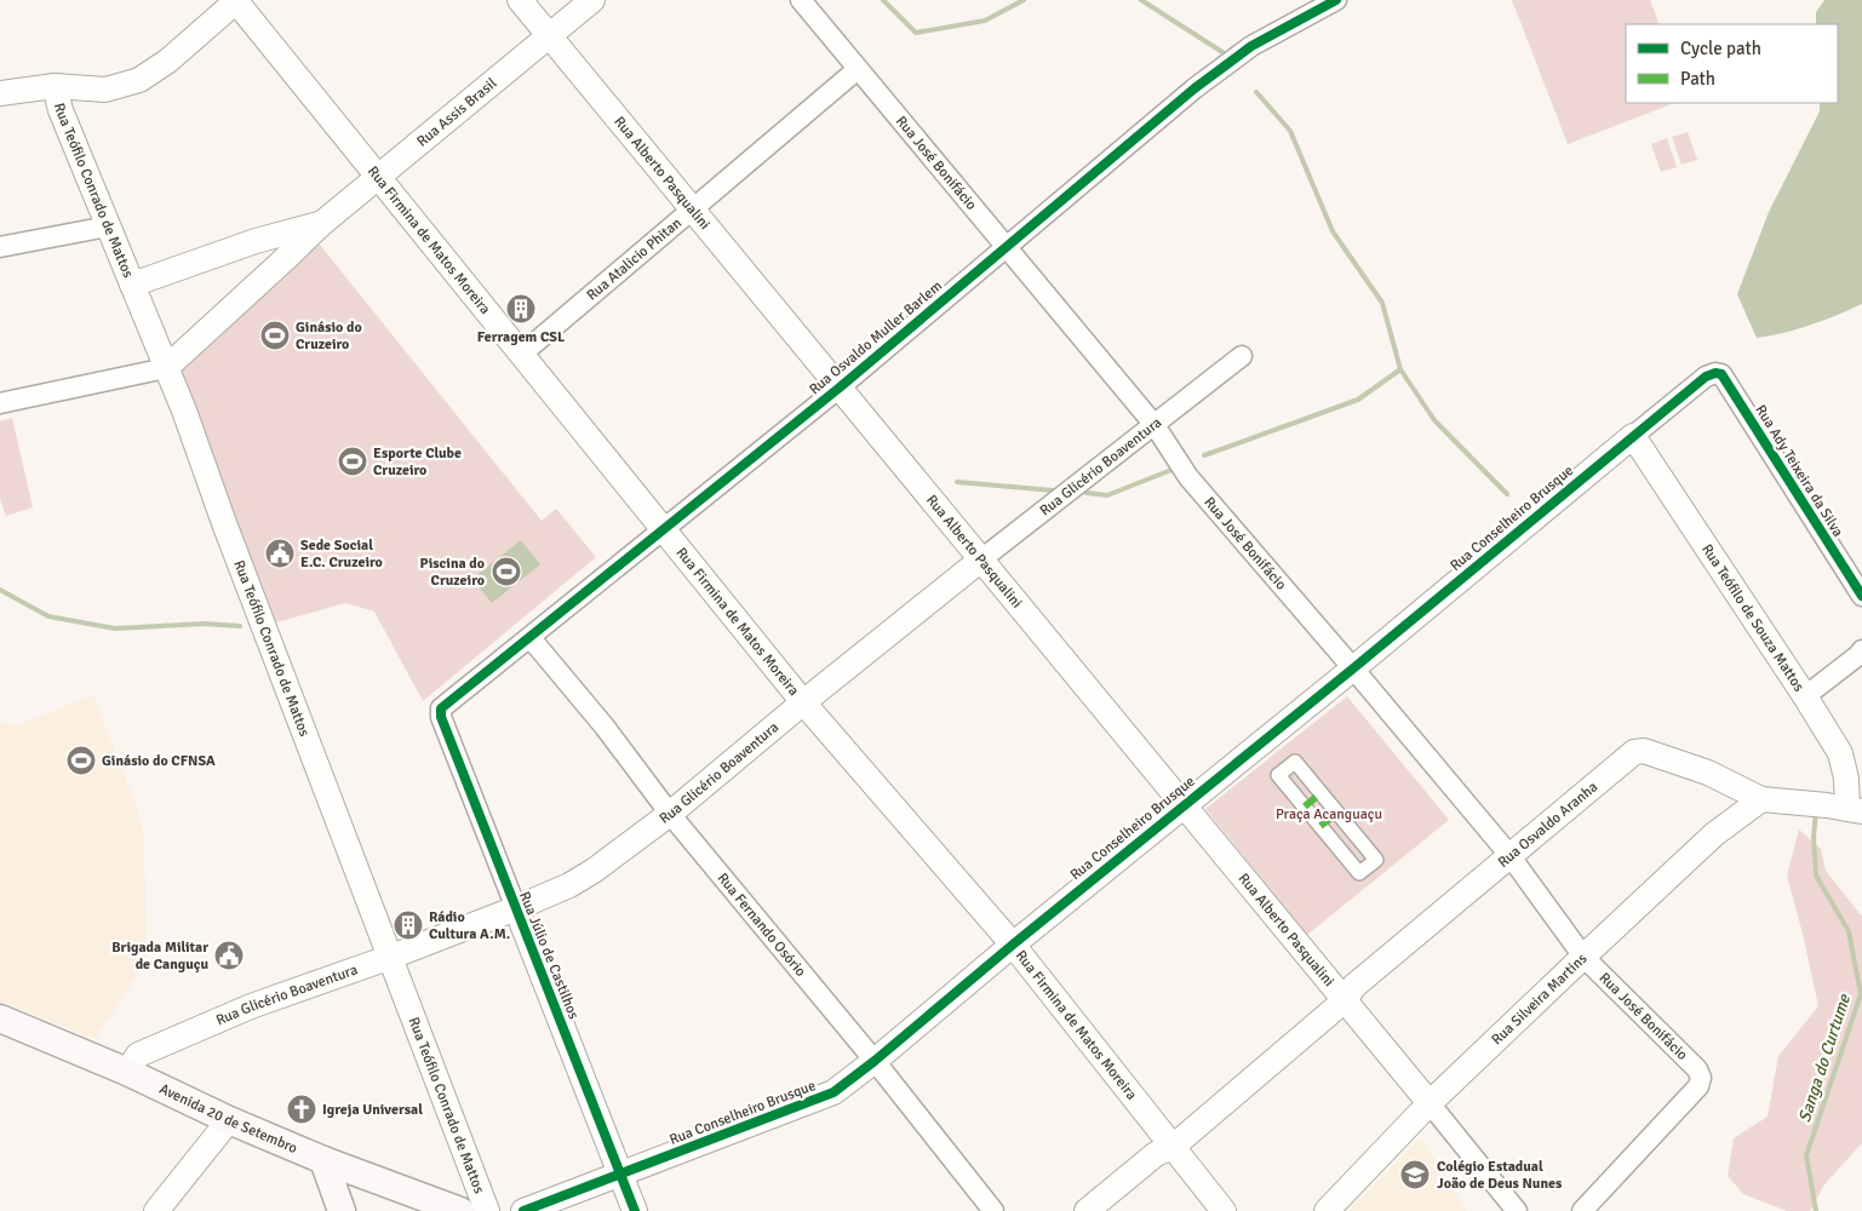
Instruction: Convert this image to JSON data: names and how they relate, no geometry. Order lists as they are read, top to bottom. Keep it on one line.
{"streets":{"main road":["Avenida 20 de Setembro"],"street":["Rua Assis Brasil","Rua José Bonifácio","Rua Alberto Pasqualini","Rua Teófilo Conrado de Mattos","Rua Firmina de Matos Moreira","Rua Atalicio Phitan","Rua Osvaldo Muller Barlem","Rua Glicério Boaventura","Rua Ady Teixeira da Silva","Rua Conselheiro Brusque","Rua Teófilo de Souza Mattos","Rua Osvaldo Aranha","Rua Fernando Osório","Rua Júlio de Castilhos","Rua Silveira Martins"]},"crossings":[["Rua Assis Brasil","Rua Alberto Pasqualini"],["Rua Assis Brasil","Rua Teófilo Conrado de Mattos"],["Rua Assis Brasil","Rua Firmina de Matos Moreira"],["Rua José Bonifácio","Rua Atalicio Phitan"],["Rua José Bonifácio","Rua Osvaldo Muller Barlem"],["Rua José Bonifácio","Rua Glicério Boaventura"],["Rua José Bonifácio","Rua Conselheiro Brusque"],["Rua José Bonifácio","Rua Osvaldo Aranha"],["Rua José Bonifácio","Rua Silveira Martins"],["Rua Alberto Pasqualini","Rua Atalicio Phitan"],["Rua Alberto Pasqualini","Rua Osvaldo Muller Barlem"],["Rua Alberto Pasqualini","Rua Glicério Boaventura"],["Rua Alberto Pasqualini","Rua Conselheiro Brusque"],["Rua Alberto Pasqualini","Rua Osvaldo Aranha"],["Rua Alberto Pasqualini","Rua Silveira Martins"],["Rua Teófilo Conrado de Mattos","Rua Glicério Boaventura"],["Rua Firmina de Matos Moreira","Rua Atalicio Phitan"],["Rua Firmina de Matos Moreira","Rua Osvaldo Muller Barlem"],["Rua Firmina de Matos Moreira","Rua Glicério Boaventura"],["Rua Firmina de Matos Moreira","Rua Conselheiro Brusque"],["Rua Firmina de Matos Moreira","Rua Osvaldo Aranha"],["Rua Osvaldo Muller Barlem","Rua Fernando Osório"],["Rua Osvaldo Muller Barlem","Rua Júlio de Castilhos"],["Rua Glicério Boaventura","Rua Fernando Osório"],["Rua Glicério Boaventura","Rua Júlio de Castilhos"],["Rua Glicério Boaventura","Avenida 20 de Setembro"],["Rua Ady Teixeira da Silva","Rua Conselheiro Brusque"],["Rua Conselheiro Brusque","Rua Teófilo de Souza Mattos"],["Rua Conselheiro Brusque","Rua Fernando Osório"],["Rua Conselheiro Brusque","Rua Júlio de Castilhos"],["Rua Osvaldo Aranha","Rua Silveira Martins"]],"water":["Sanga do Curtume"],"parks":["Praça Acanguaçu"],"places":{"building":["Ferragem CSL","Rádio Cultura A.M."],"sports":["Ginásio do Cruzeiro","Esporte Clube Cruzeiro","Piscina do Cruzeiro","Ginásio do CFNSA"],"public building":["Sede Social E.C. Cruzeiro","Brigada Militar de Canguçu"],"church":["Igreja Universal"],"school or university":["Colégio Estadual João de Deus Nunes"]},"legend":["Cycle path","Path"]}
